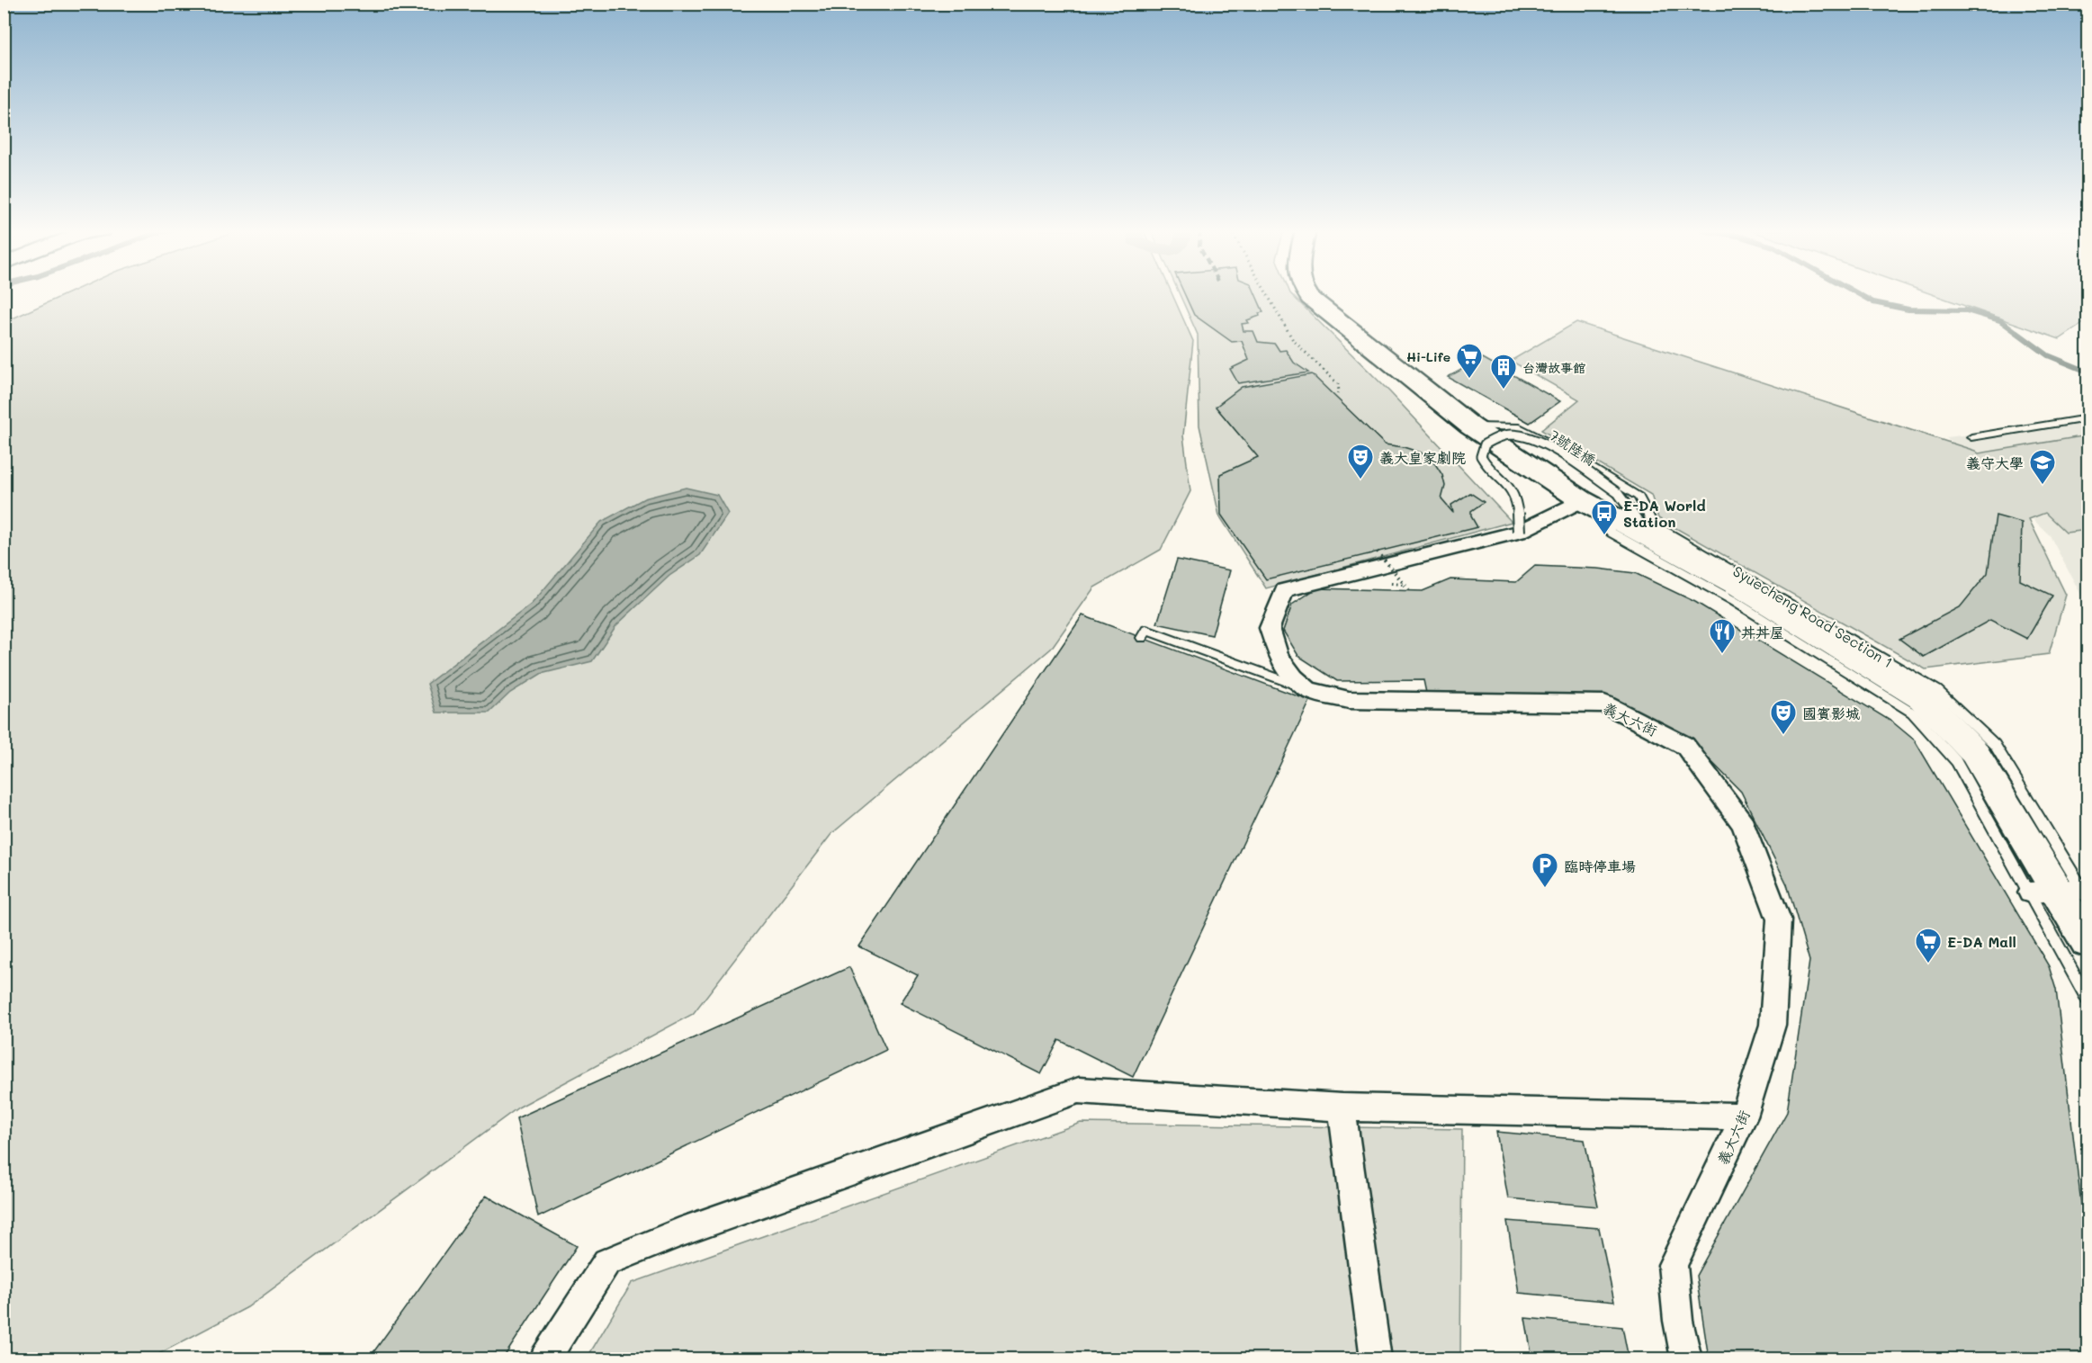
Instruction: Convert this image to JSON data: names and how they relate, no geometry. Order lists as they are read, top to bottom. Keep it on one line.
{"streets":{"main road":["Syuecheng Road Section 1"],"street":["義大六街"],"lane":["7號陸橋"]},"crossings":[["7號陸橋","Syuecheng Road Section 1"]],"places":{"supermarket":["Hi-Life","E-DA Mall"],"building":["台灣故事館"],"theatre":["義大皇家劇院","國賓影城"],"school or university":["義守大學"],"bus stop":["E-DA World Station"],"restaurant":["丼丼屋"],"parking":["臨時停車場"]}}
